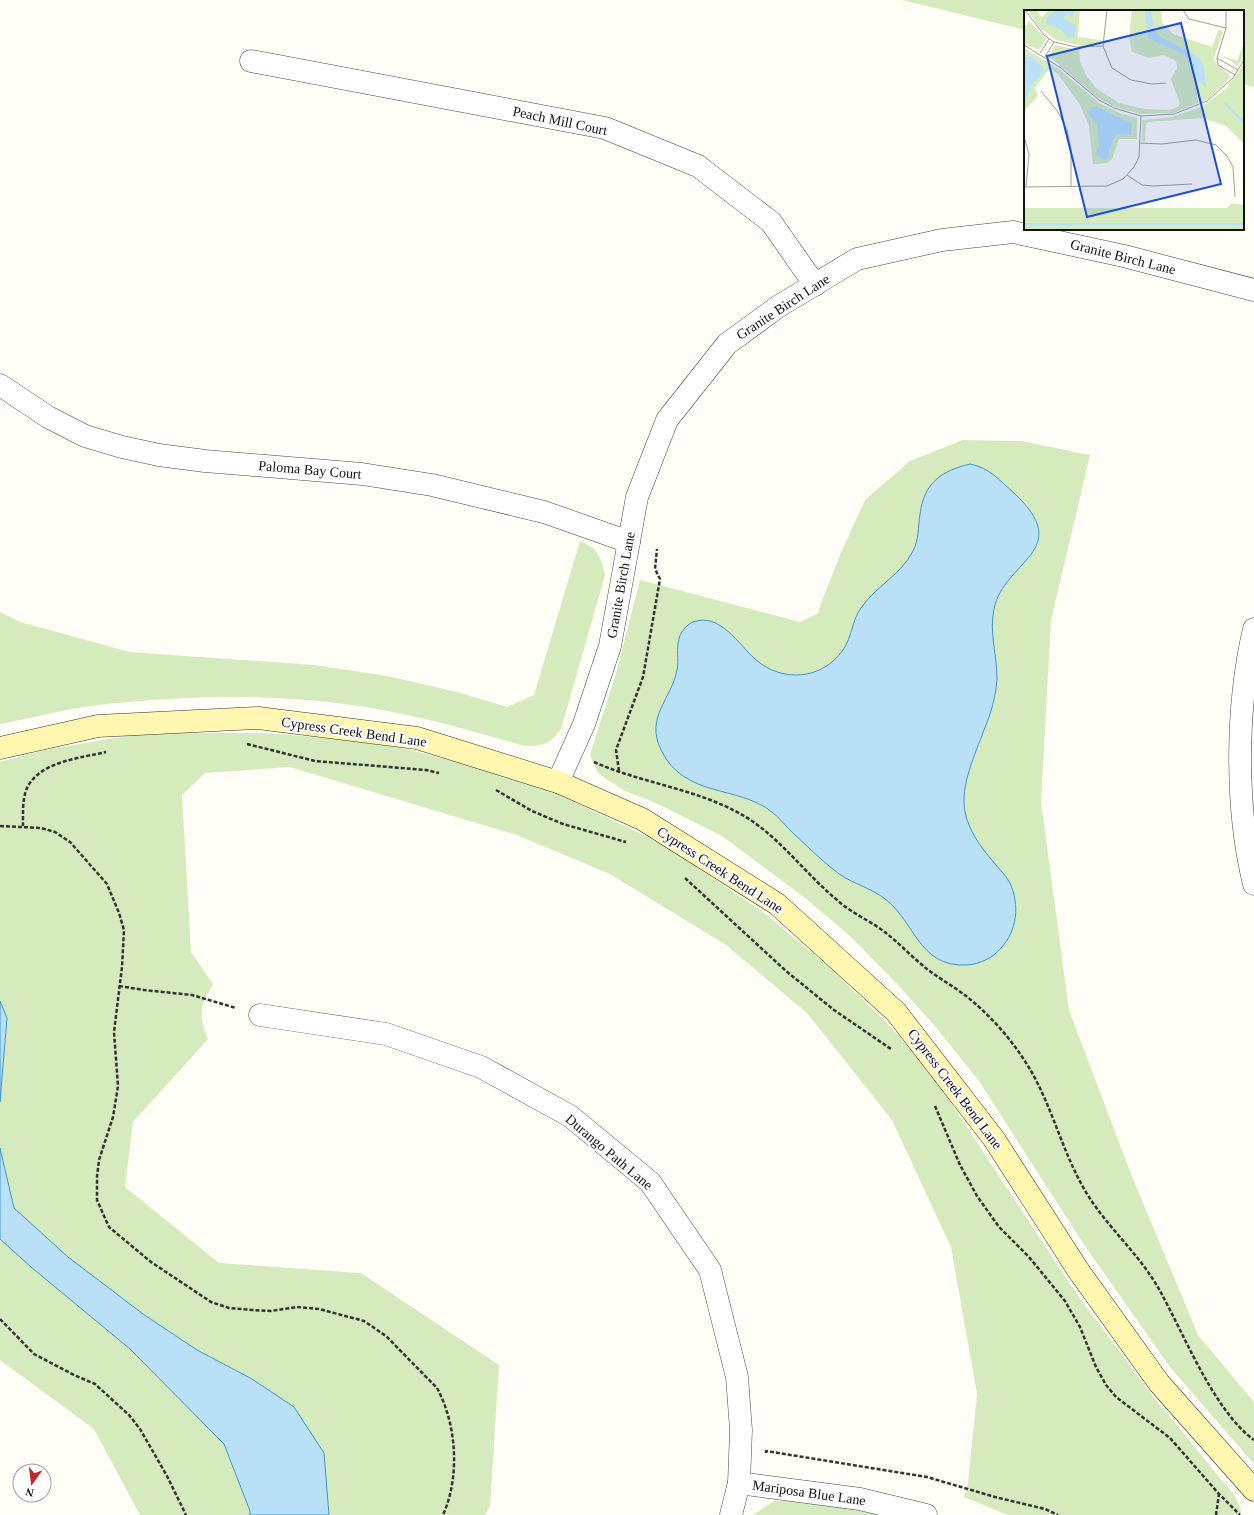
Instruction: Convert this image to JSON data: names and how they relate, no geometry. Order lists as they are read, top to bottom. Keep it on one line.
{"streets":{"street":["Peach Mill Court","Granite Birch Lane","Paloma Bay Court","Cypress Creek Bend Lane","Durango Path Lane","Mariposa Blue Lane"]},"crossings":[["Peach Mill Court","Granite Birch Lane"],["Granite Birch Lane","Paloma Bay Court"],["Granite Birch Lane","Cypress Creek Bend Lane"],["Durango Path Lane","Mariposa Blue Lane"]],"north":"bottom"}
